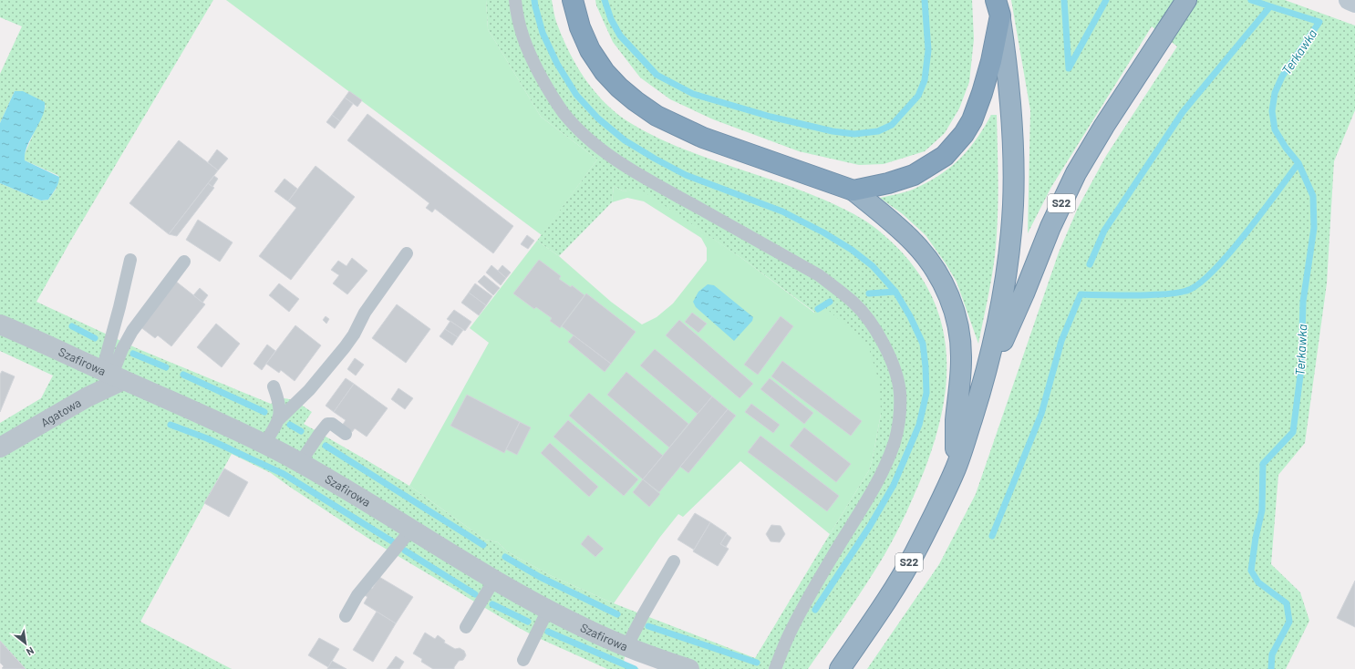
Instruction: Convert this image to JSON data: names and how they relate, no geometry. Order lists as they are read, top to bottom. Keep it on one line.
{"streets":{"highway":["S22"],"street":["Szafirowa","Agatowa"]},"crossings":[["Szafirowa","Agatowa"]],"water":["Terkawka"],"north":"bottom right"}
